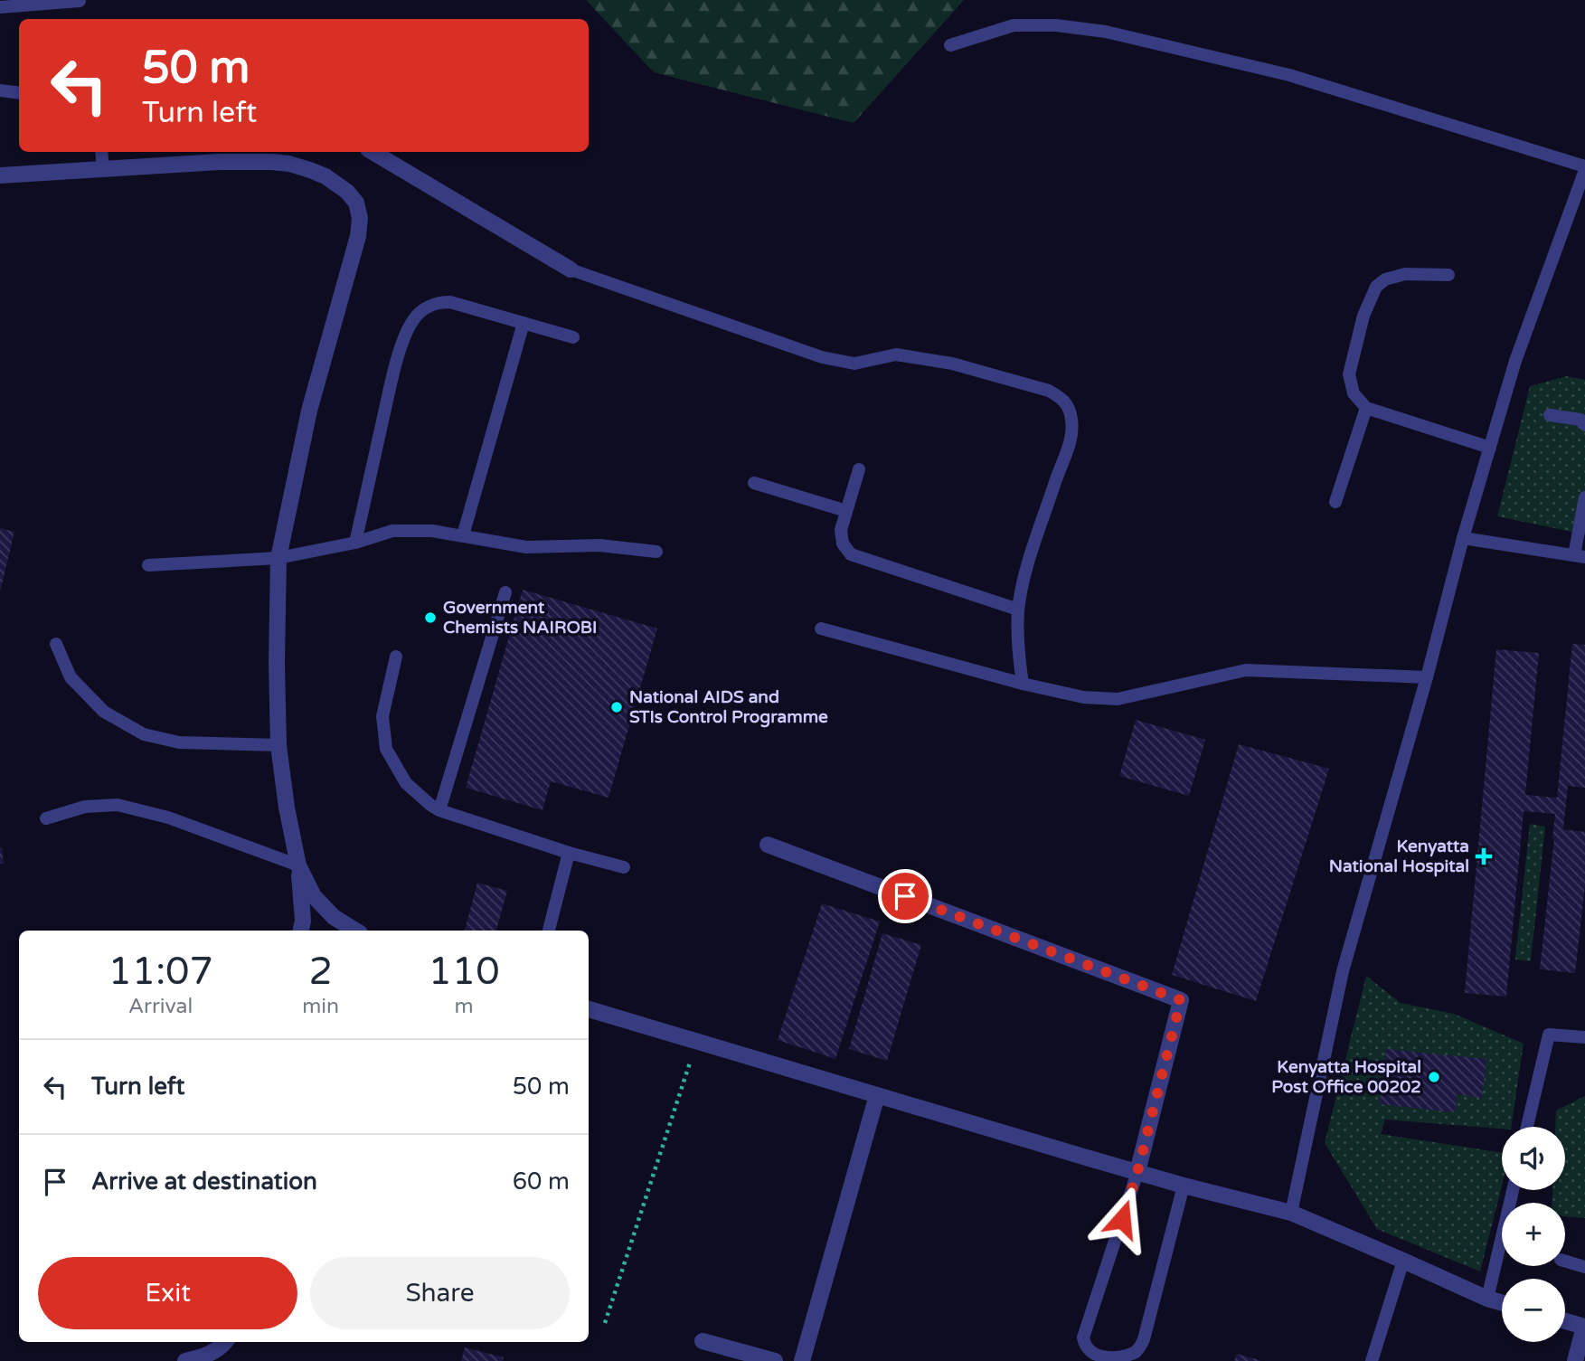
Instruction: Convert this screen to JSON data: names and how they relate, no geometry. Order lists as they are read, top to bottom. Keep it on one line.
{"places":{"other":["Government Chemists NAIROBI","National AIDS and STIs Control Programme","Kenyatta Hospital Post Office 00202"],"health":["Kenyatta National Hospital"]},"page":{"turn":["50 m","Turn left"],"eta":["11:07","Arrival","2","min","110","m"],"list":[{"name":"Turn left","value":"50 m"},{"name":"Arrive at destination","value":"60 m"}],"map_buttons":["+","−"],"buttons":["Exit","Share"]}}
